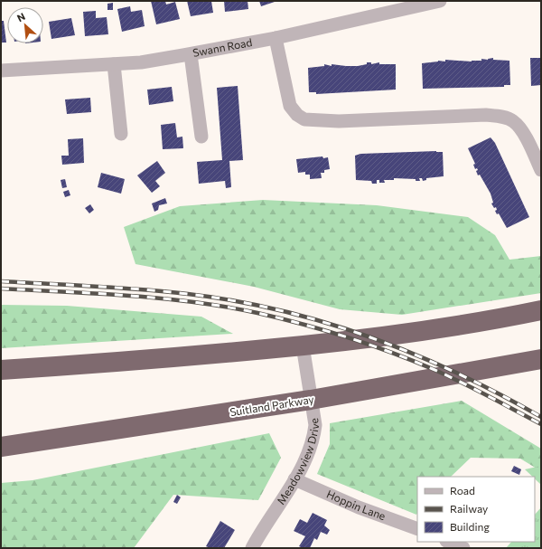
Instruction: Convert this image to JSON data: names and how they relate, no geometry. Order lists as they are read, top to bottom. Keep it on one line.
{"streets":{"highway":["Suitland Parkway"],"street":["Swann Road","Meadowview Drive","Hoppin Lane"]},"crossings":[["Suitland Parkway","Meadowview Drive"],["Meadowview Drive","Hoppin Lane"]],"legend":["Road","Railway","Building"],"north":"top left"}
